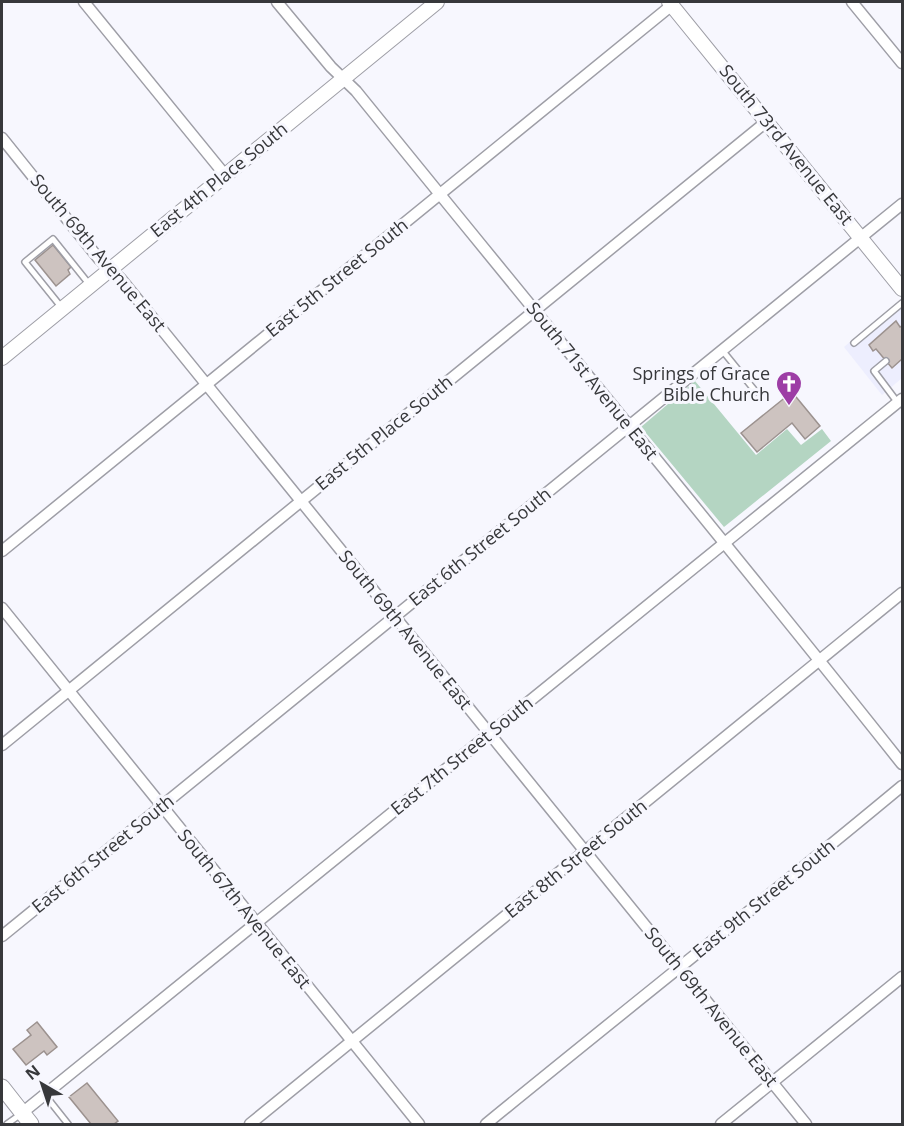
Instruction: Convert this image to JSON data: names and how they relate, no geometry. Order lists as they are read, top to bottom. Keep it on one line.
{"streets":{"street":["South 73rd Avenue East","East 4th Place South","South 69th Avenue East","East 5th Street South","South 71st Avenue East","East 5th Place South","East 6th Street South","East 7th Street South","East 8th Street South","East 9th Street South","South 67th Avenue East"]},"crossings":[["South 73rd Avenue East","East 5th Street South"],["South 73rd Avenue East","East 5th Place South"],["South 73rd Avenue East","East 6th Street South"],["East 4th Place South","South 69th Avenue East"],["East 4th Place South","South 71st Avenue East"],["South 69th Avenue East","East 5th Street South"],["South 69th Avenue East","East 5th Place South"],["South 69th Avenue East","East 6th Street South"],["South 69th Avenue East","East 7th Street South"],["South 69th Avenue East","East 8th Street South"],["South 69th Avenue East","East 9th Street South"],["East 5th Street South","South 71st Avenue East"],["South 71st Avenue East","East 5th Place South"],["South 71st Avenue East","East 6th Street South"],["South 71st Avenue East","East 7th Street South"],["South 71st Avenue East","East 8th Street South"],["East 5th Place South","South 67th Avenue East"],["East 6th Street South","South 67th Avenue East"],["East 7th Street South","South 67th Avenue East"],["East 8th Street South","South 67th Avenue East"]],"places":{"church":["Springs of Grace Bible Church"]},"north":"top left"}
